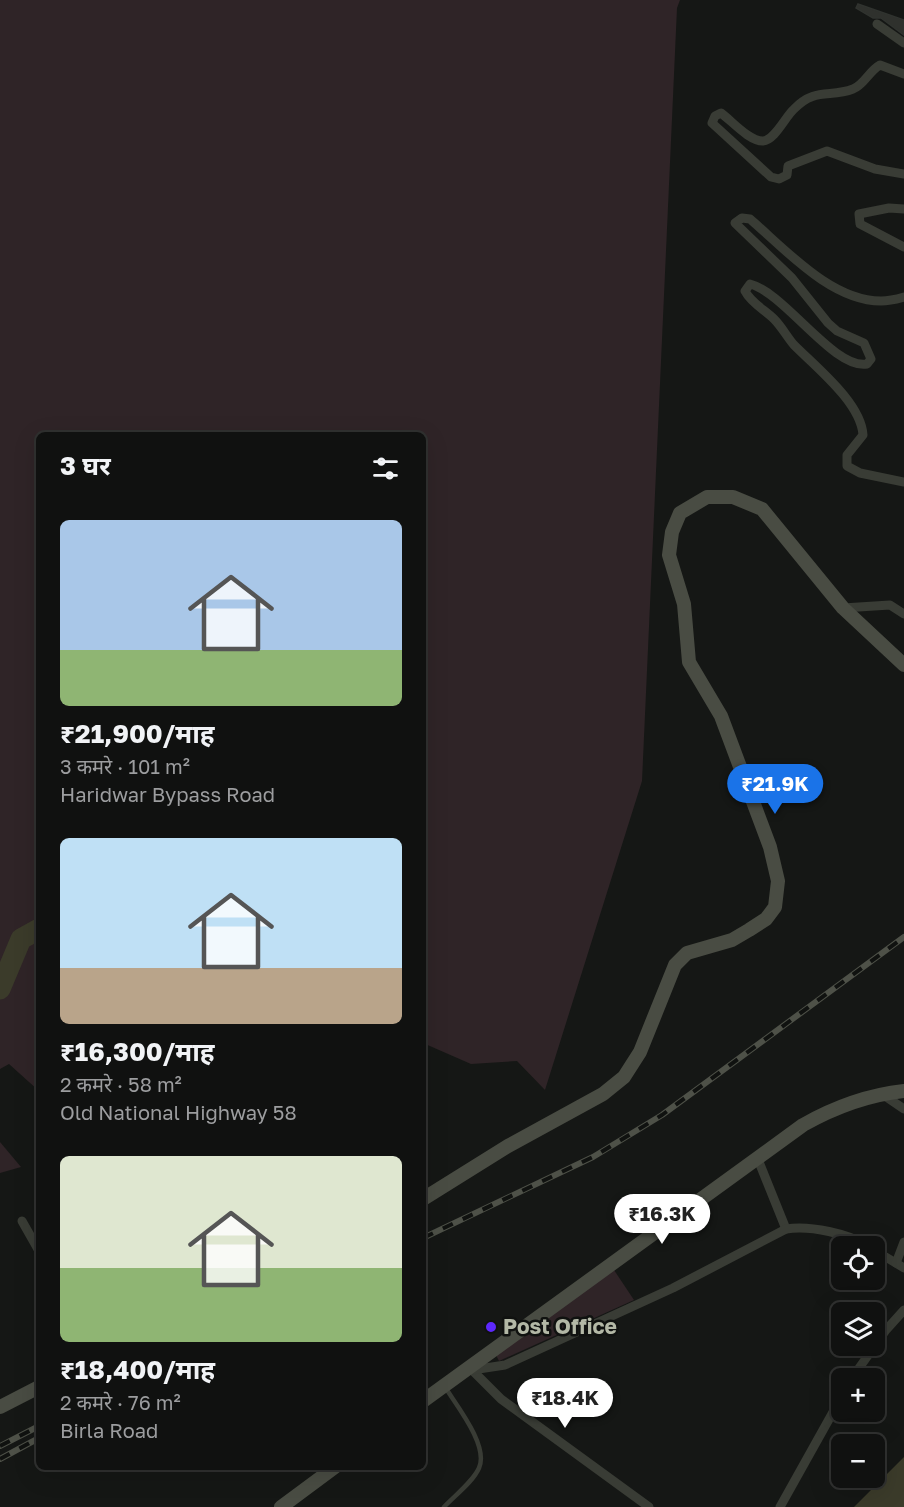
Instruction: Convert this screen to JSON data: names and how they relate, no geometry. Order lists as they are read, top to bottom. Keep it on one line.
{"places":["Post Office"],"page":{"heading":"3 घर","list":[{"name":"₹21,900/माह","note":"3 कमरे · 101 m² · Haridwar Bypass Road"},{"name":"₹16,300/माह","note":"2 कमरे · 58 m² · Old National Highway 58"},{"name":"₹18,400/माह","note":"2 कमरे · 76 m² · Birla Road"}],"price":["₹21.9K","₹16.3K","₹18.4K"],"map_buttons":["+","−"]}}
